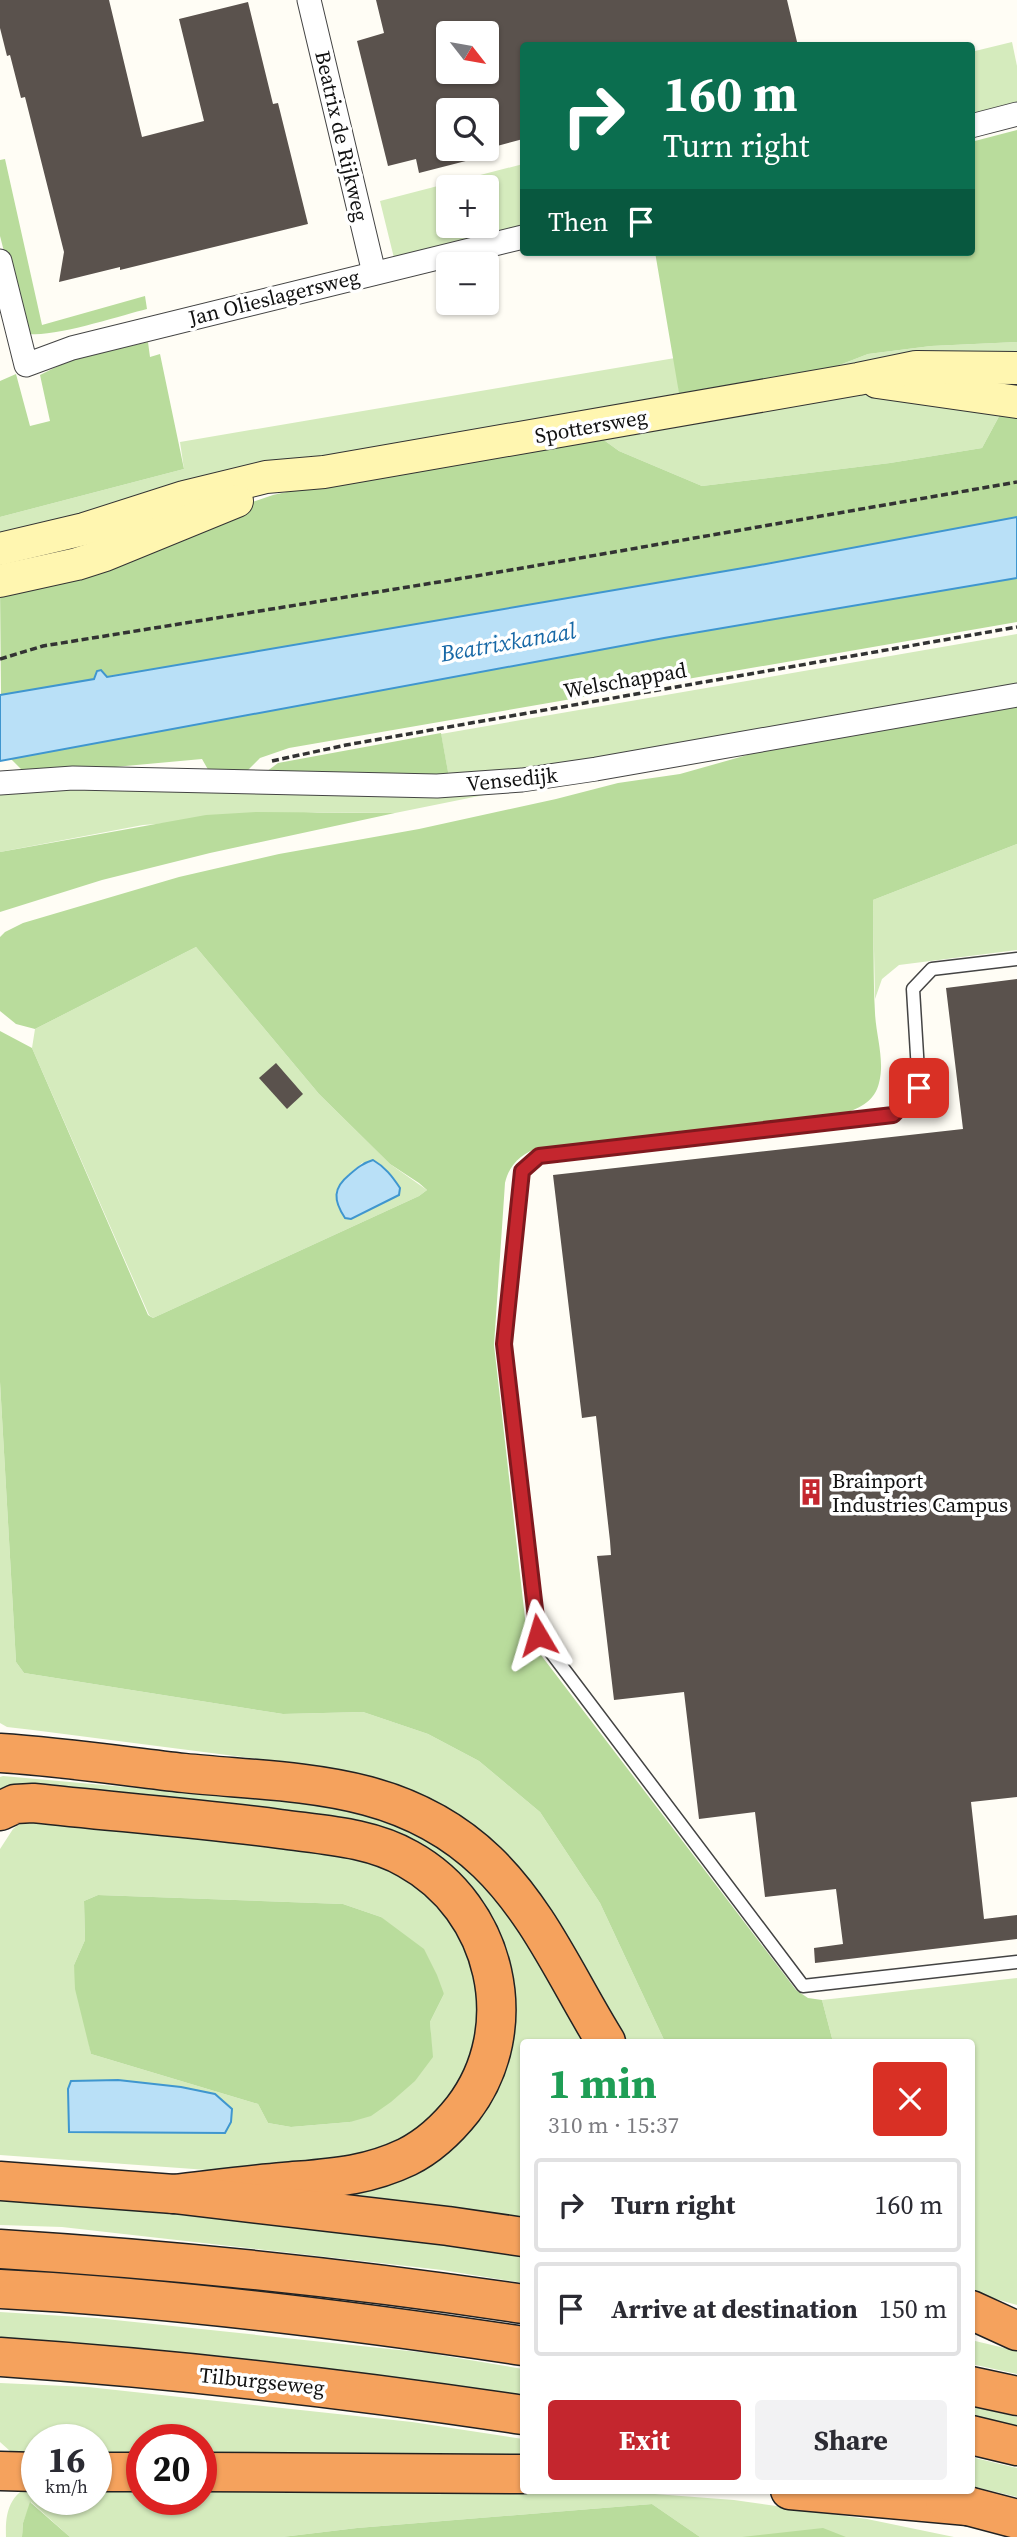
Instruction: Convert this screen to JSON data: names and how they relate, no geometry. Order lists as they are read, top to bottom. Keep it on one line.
{"streets":{"highway":["Tilburgseweg"],"main road":["Spottersweg"],"street":["Beatrix de Rijkweg","Jan Olieslagersweg","Vensedijk"],"path":["Welschappad"]},"crossings":[["Beatrix de Rijkweg","Jan Olieslagersweg"],["Welschappad","Vensedijk"]],"water":["Beatrixkanaal"],"places":{"building":["Brainport Industries Campus"]},"north":"bottom right","page":{"map_buttons":["+","−"],"turn":["160 m","Turn right"],"then":"Then","heading":["1 min","310 m · 15:37"],"list":[{"name":"Turn right","value":"160 m"},{"name":"Arrive at destination","value":"150 m"}],"buttons":["Exit","Share"],"speed":"16 km/h","limit":"20"}}
